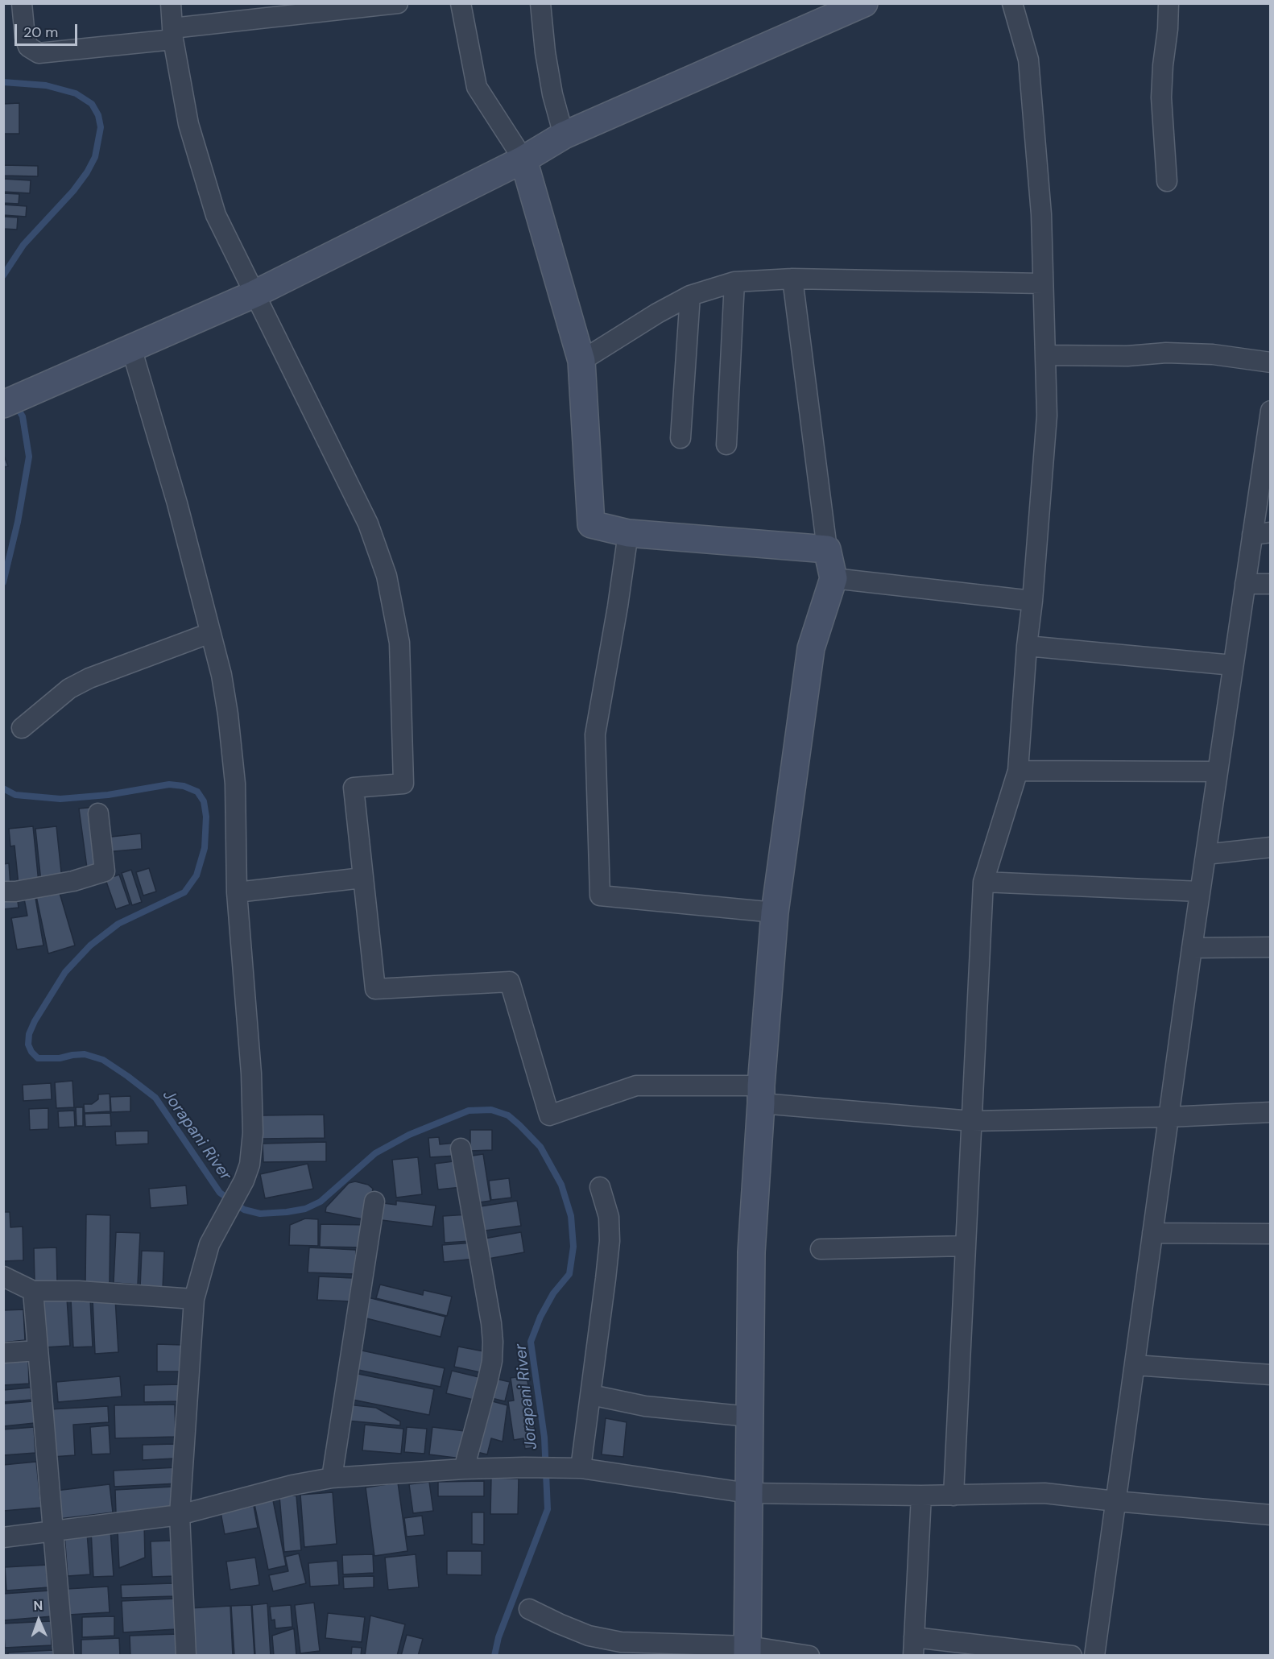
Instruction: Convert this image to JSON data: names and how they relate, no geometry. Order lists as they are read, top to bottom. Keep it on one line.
{"water":["Jorapani River"],"scale_bar":"20 m","north":"top"}
